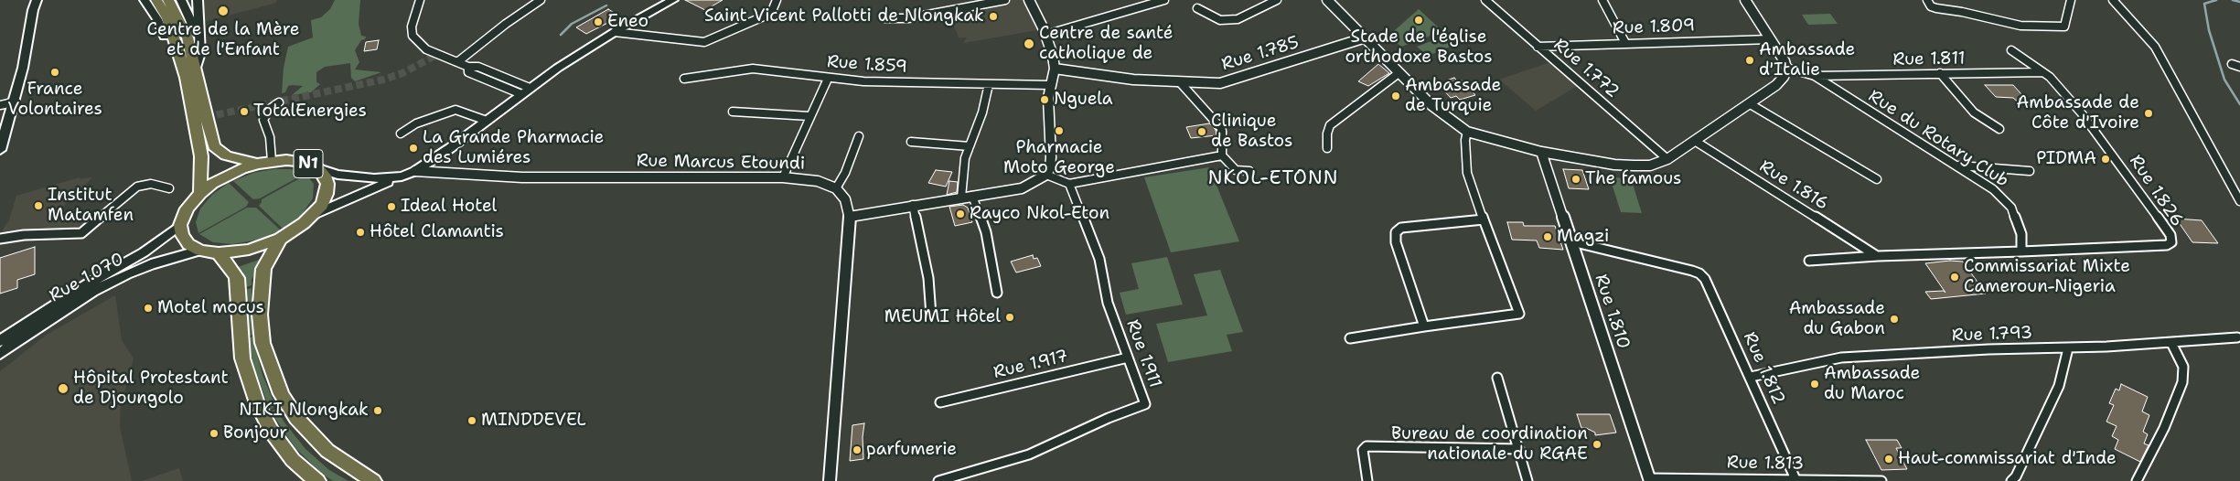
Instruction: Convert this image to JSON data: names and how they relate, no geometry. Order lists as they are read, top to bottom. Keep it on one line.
{"streets":{"highway":["N1"],"main road":["Rue 1.070"],"street":["Rue 1.809","Rue 1.785","Rue 1.811","Rue 1.859","Rue 1.772","Rue du Rotary Club","Rue Marcus Etoundi","Rue 1.816","Rue 1.826","Rue 1.810","Rue 1.793","Rue 1.911","Rue 1.917","Rue 1.812","Rue 1.813"]},"crossings":[["Rue 1.809","Rue 1.772"],["Rue 1.811","Rue du Rotary Club"],["Rue 1.811","Rue 1.826"],["Rue du Rotary Club","Rue 1.826"],["N1","Rue 1.070"],["Rue 1.810","Rue 1.812"],["Rue 1.810","Rue 1.813"],["Rue 1.793","Rue 1.812"],["Rue 1.911","Rue 1.917"],["Rue 1.812","Rue 1.813"]],"districts":["NKOL-ETONN"],"places":["Centre de la Mère et de l'Enfant","Saint Vicent Pallotti de Nlongkak","Stade de l'église orthodoxe Bastos","Eneo","Centre de santé catholique de","Ambassade d'Italie","France Volontaires","Ambassade de Turquie","Nguela","TotalEnergies","Ambassade de Côte d'Ivoire","Pharmacie Moto George","Clinique de Bastos","La Grande Pharmacie des Lumiéres","PIDMA","The famous","Institut Matamfen","Ideal Hotel","Rayco Nkol-Eton","Hôtel Clamantis","Magzi","Commissariat Mixte Cameroun-Nigeria","Motel mocus","MEUMI Hôtel","Ambassade du Gabon","Ambassade du Maroc","Hôpital Protestant de Djoungolo","NIKI Nlongkak","MINDDEVEL","Bonjour","Bureau de coordination nationale du RGAE","parfumerie","Haut-commissariat d'Inde"]}
